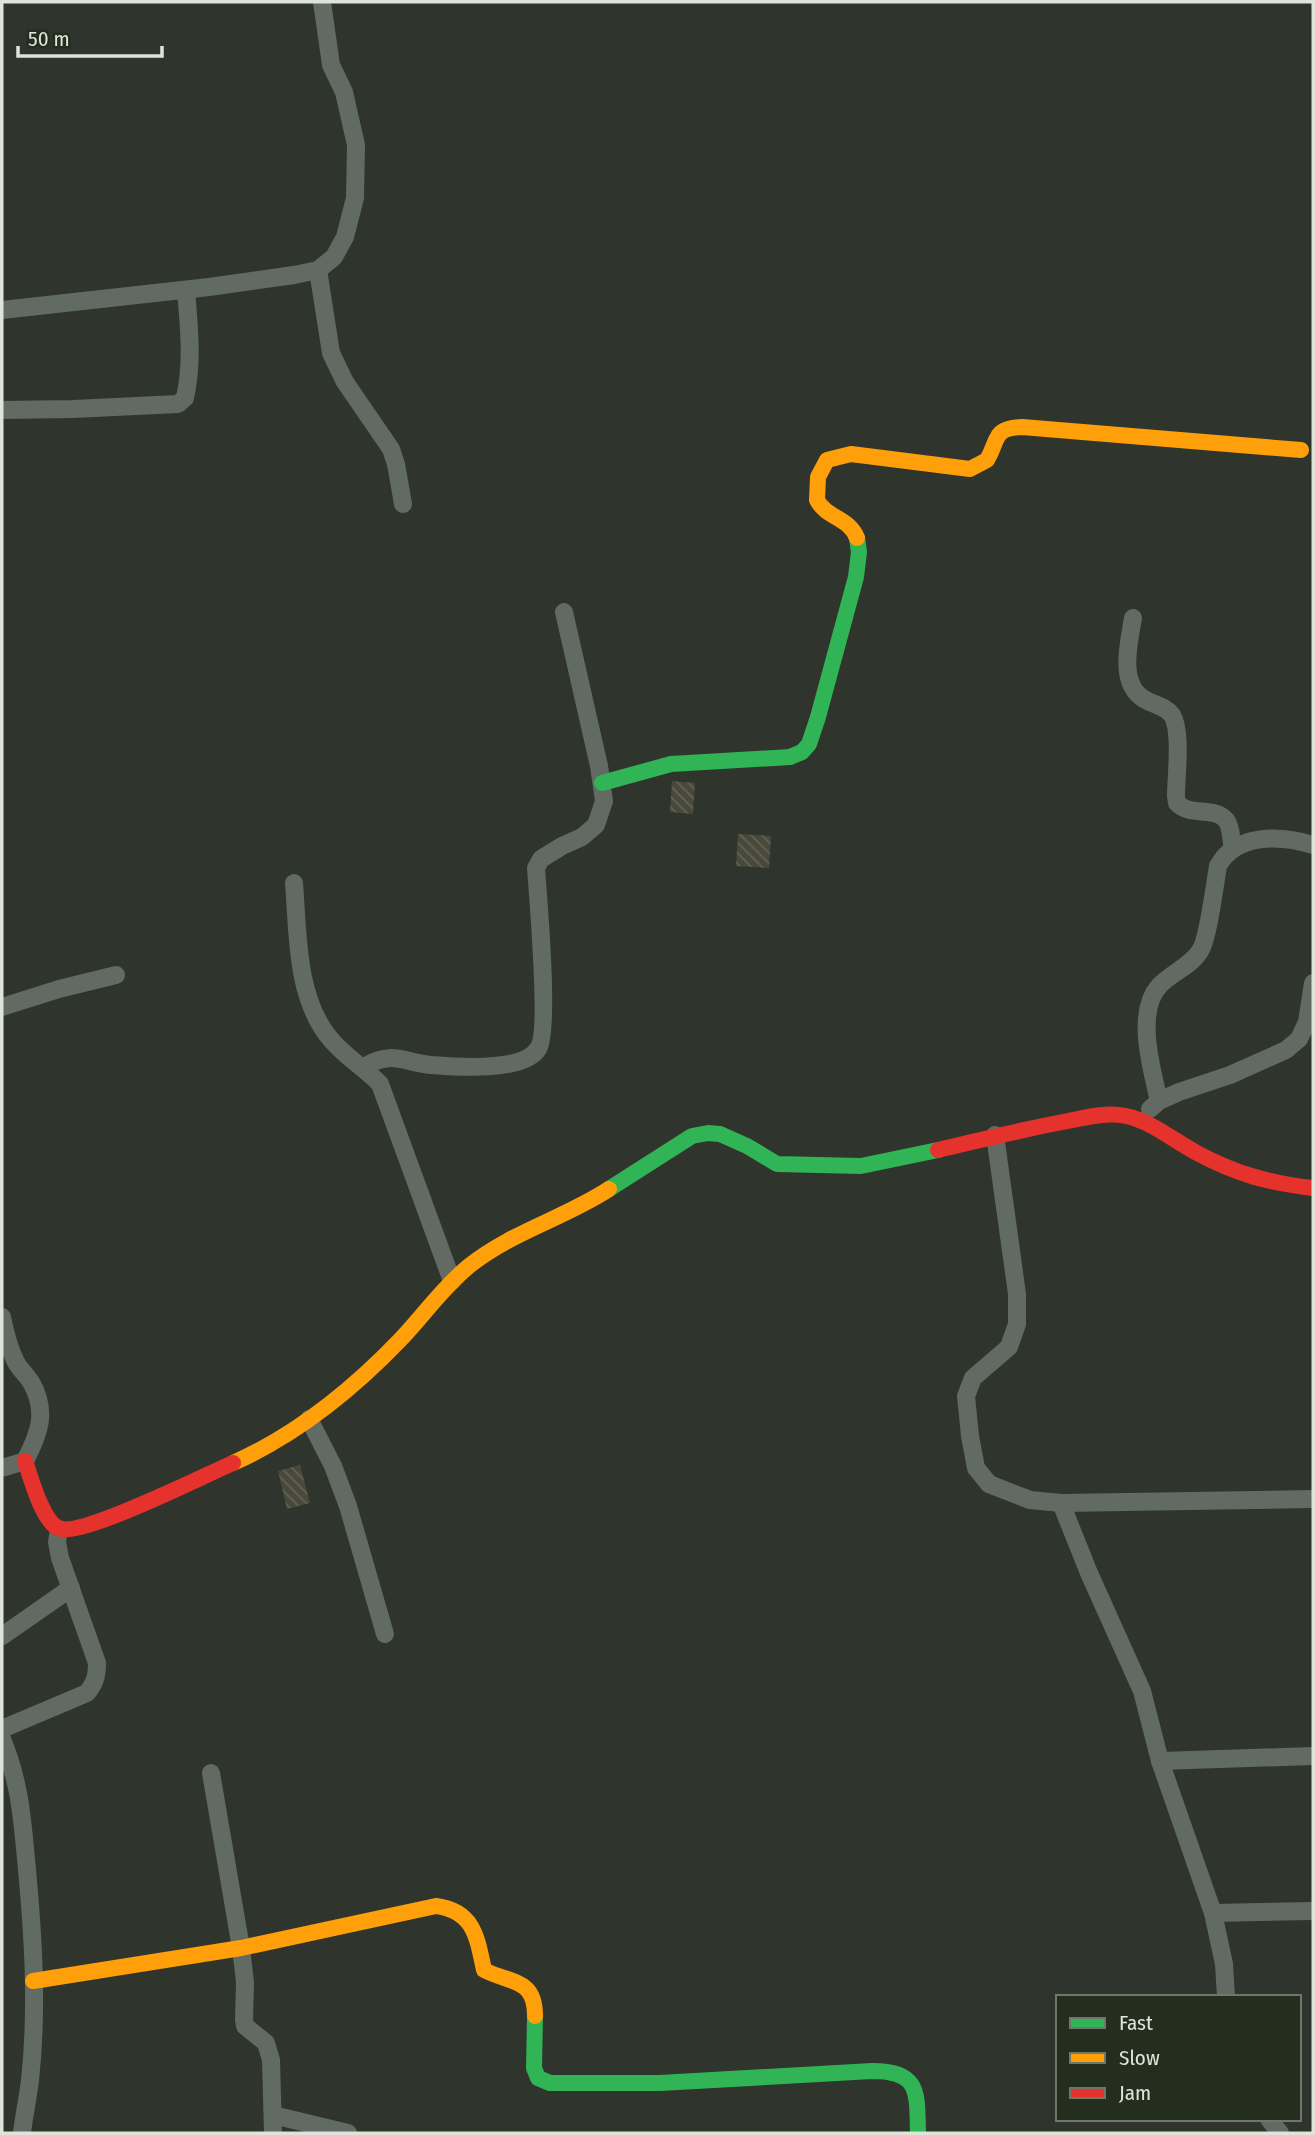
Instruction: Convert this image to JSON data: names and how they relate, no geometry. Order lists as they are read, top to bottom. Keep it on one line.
{"legend":["Fast","Slow","Jam"],"scale_bar":"50 m"}
